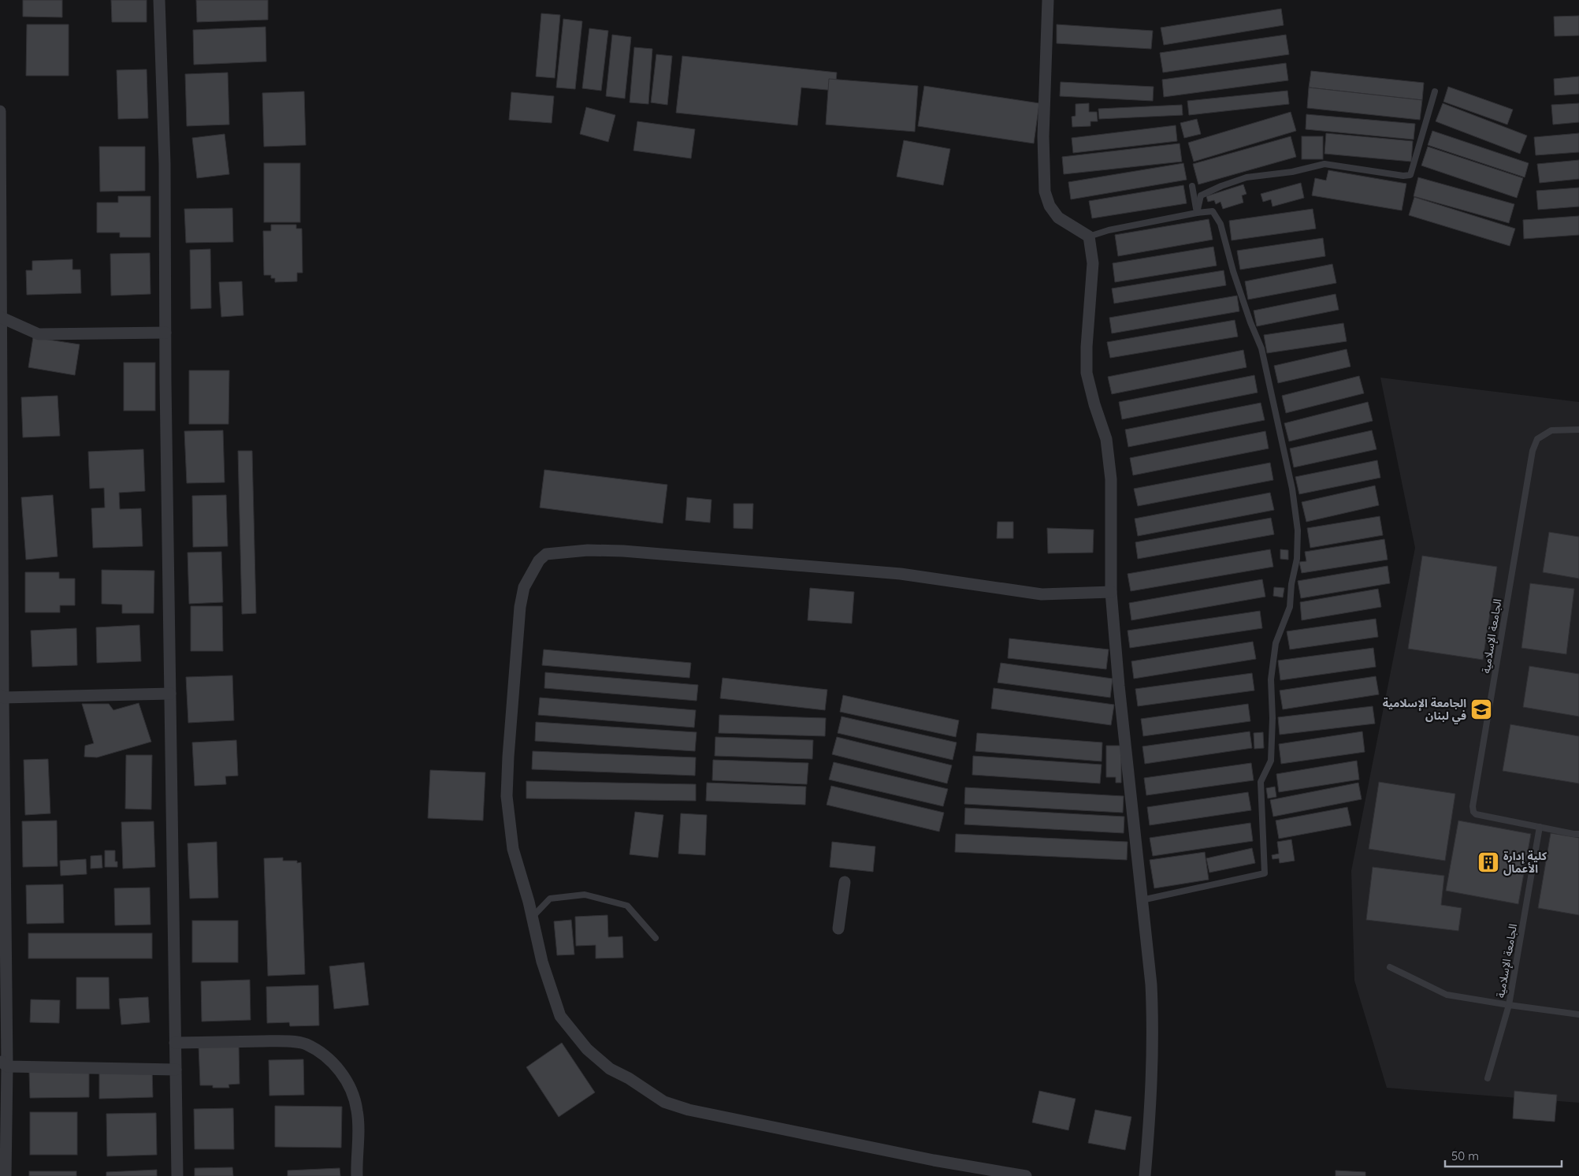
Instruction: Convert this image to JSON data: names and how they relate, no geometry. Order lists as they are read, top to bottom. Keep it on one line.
{"streets":{"lane":["الجامعة الإسلامية"]},"places":{"school or university":["الجامعة الإسلامية في لبنان"],"building":["كلية إدارة الأعمال"]},"scale_bar":"50 m"}
